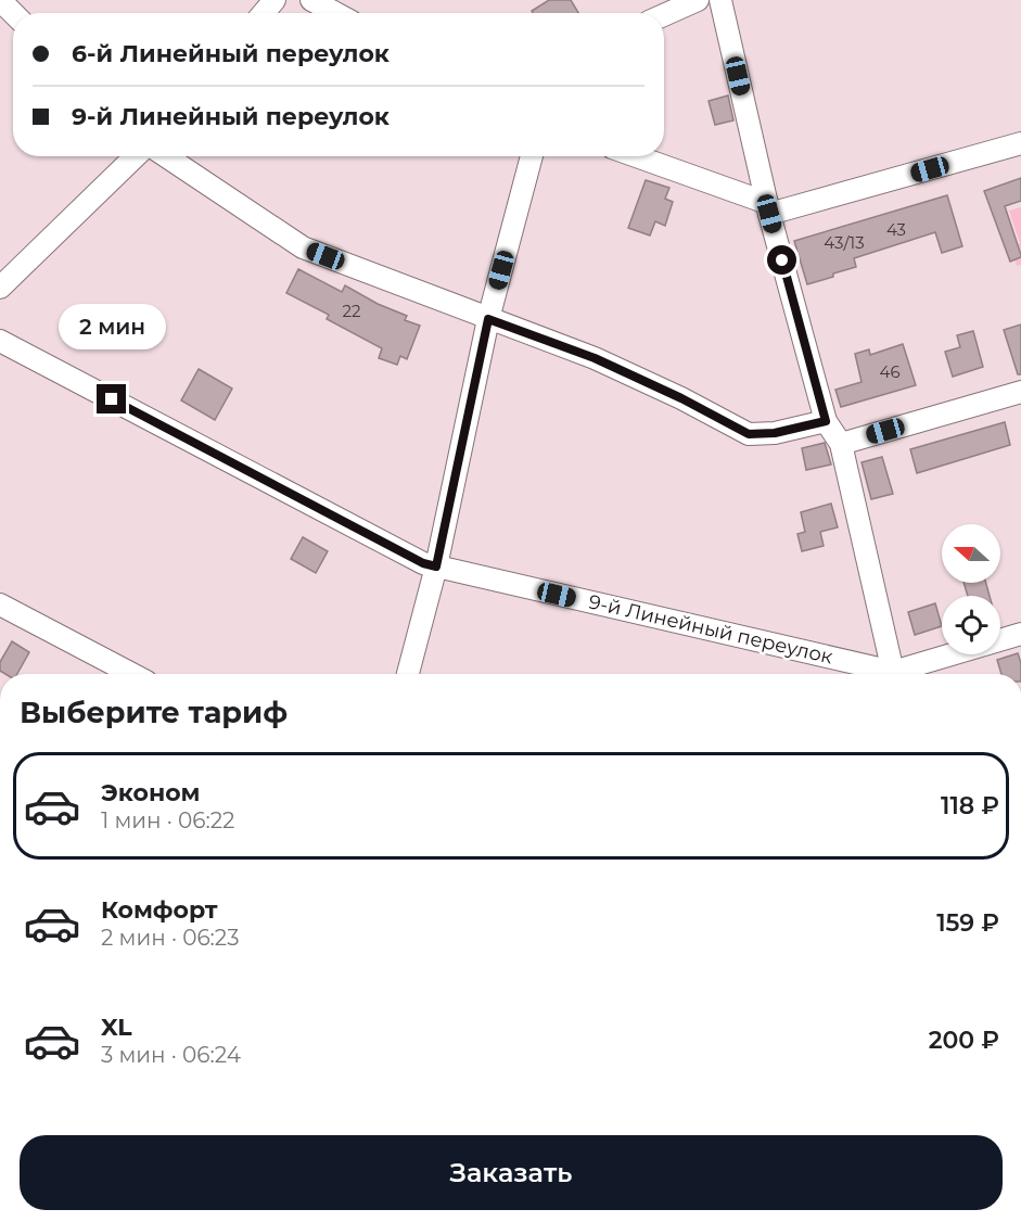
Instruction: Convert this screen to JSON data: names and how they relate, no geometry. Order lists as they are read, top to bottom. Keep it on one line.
{"streets":{"street":["9-й Линейный переулок"]},"house_numbers":["43","43/13","22","46"],"north":"left","page":{"banner":["6-й Линейный переулок","9-й Линейный переулок"],"bubble":"2 мин","heading":"Выберите тариф","list":[{"name":"Эконом","note":"1 мин · 06:22","value":"118 ₽"},{"name":"Комфорт","note":"2 мин · 06:23","value":"159 ₽"},{"name":"XL","note":"3 мин · 06:24","value":"200 ₽"}],"buttons":"Заказать"}}
